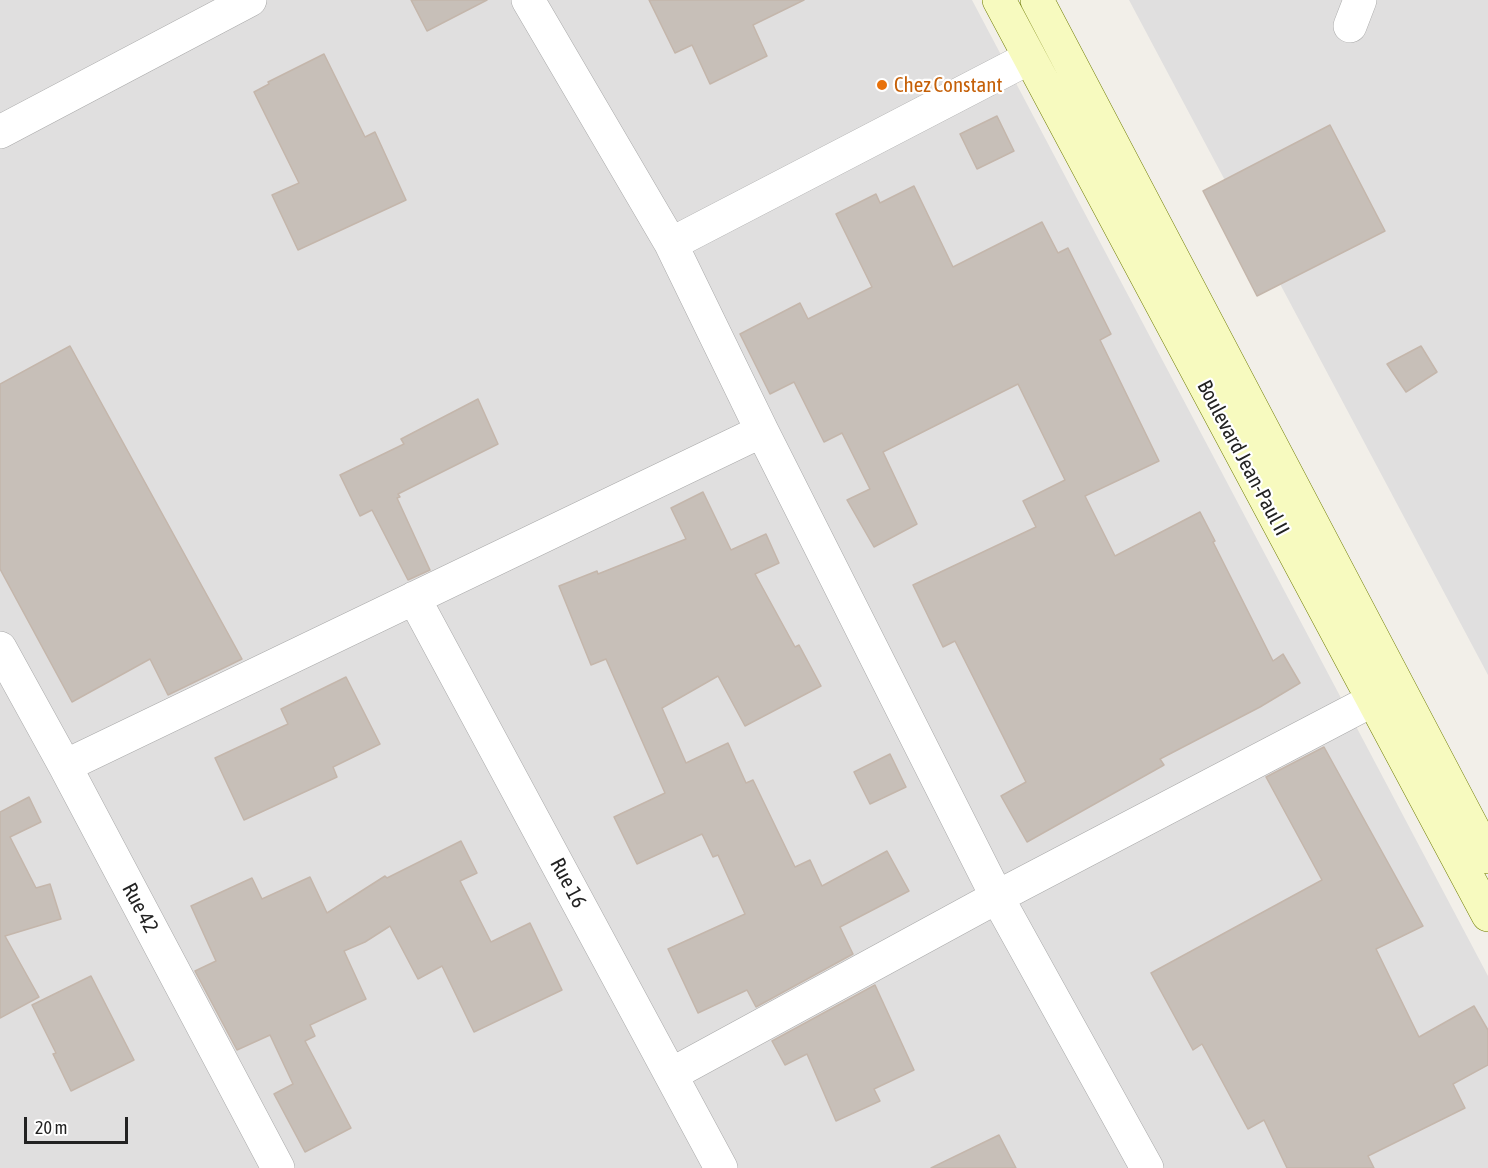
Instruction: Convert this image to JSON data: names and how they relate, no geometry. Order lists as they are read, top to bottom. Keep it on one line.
{"streets":{"main road":["Boulevard Jean-Paul II"],"street":["Rue 16","Rue 42"]},"places":["Chez Constant"],"scale_bar":"20 m"}
